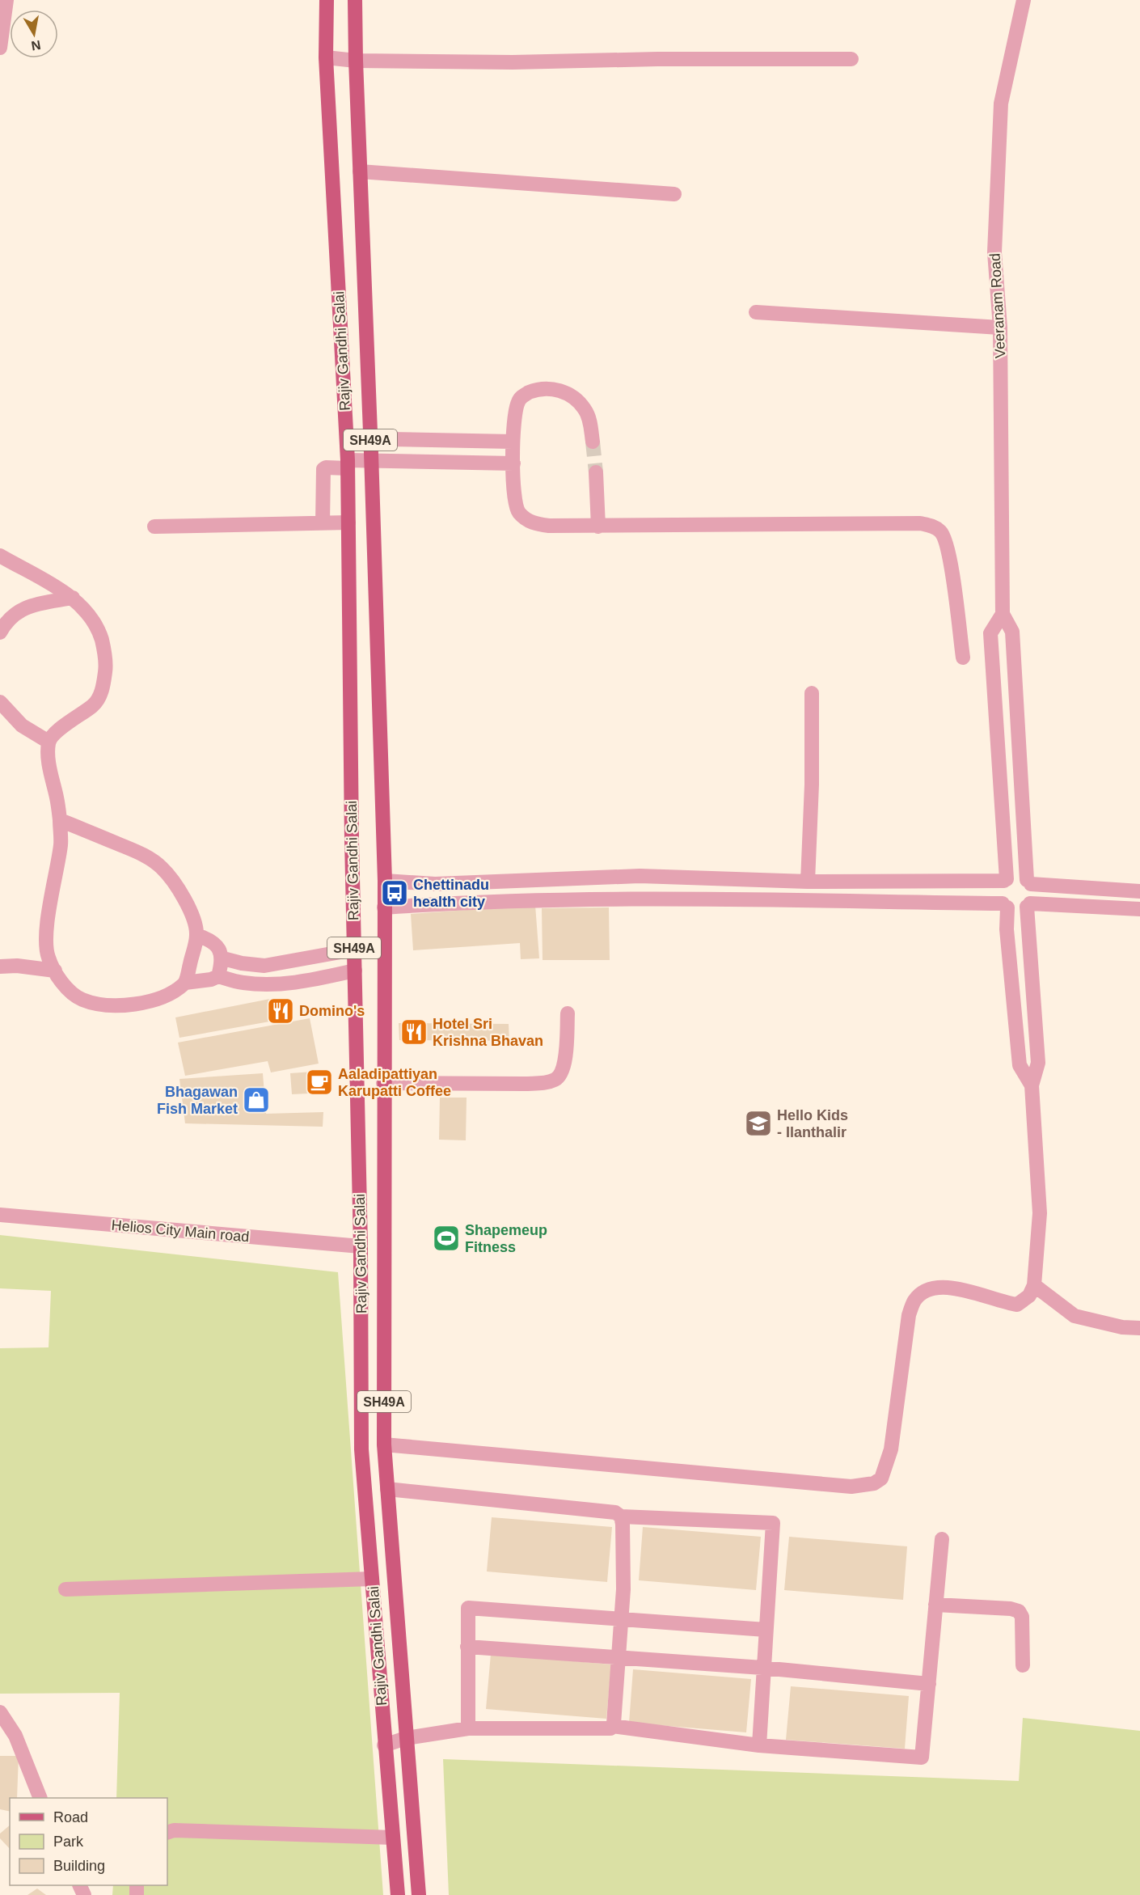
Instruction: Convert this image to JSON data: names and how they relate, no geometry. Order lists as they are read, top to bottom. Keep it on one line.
{"streets":{"main road":["Rajiv Gandhi Salai","SH49A"],"street":["Veeranam Road","Helios City Main road"]},"crossings":[["Rajiv Gandhi Salai","Helios City Main road"]],"places":{"bus stop":["Chettinadu health city"],"restaurant":["Domino's","Hotel Sri Krishna Bhavan"],"cafe":["Aaladipattiyan Karupatti Coffee"],"shop":["Bhagawan Fish Market"],"school or university":["Hello Kids - Ilanthalir"],"sports":["Shapemeup Fitness"]},"legend":["Road","Park","Building"],"north":"bottom"}
